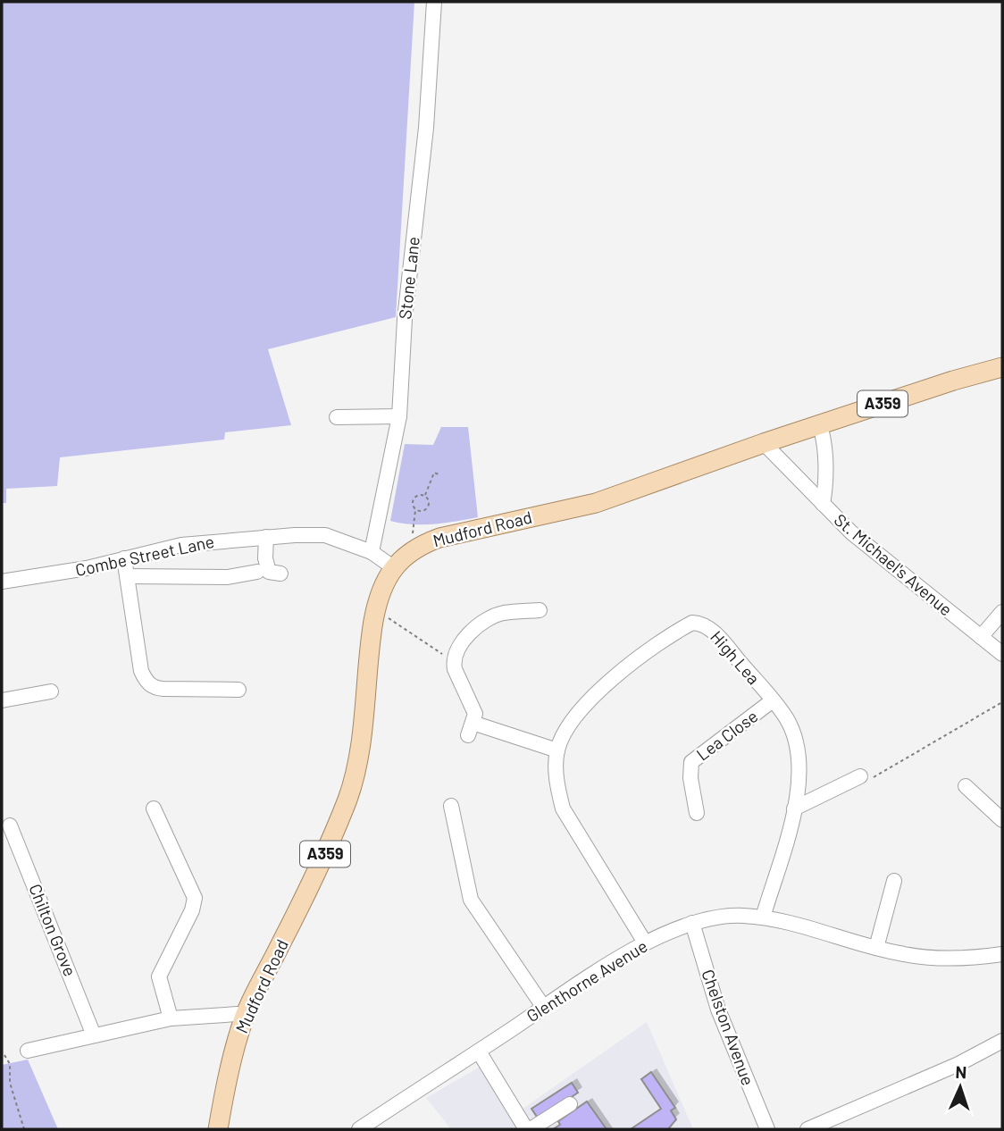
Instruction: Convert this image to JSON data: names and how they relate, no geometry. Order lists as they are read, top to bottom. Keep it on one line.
{"streets":{"main road":["A359","Mudford Road"],"street":["Stone Lane","Combe Street Lane","St. Michael's Avenue","High Lea","Lea Close","Chilton Grove","Glenthorne Avenue","Chelston Avenue"]},"crossings":[["Stone Lane","Combe Street Lane"],["Mudford Road","Combe Street Lane"],["Mudford Road","St. Michael's Avenue"],["High Lea","Lea Close"],["High Lea","Glenthorne Avenue"],["Glenthorne Avenue","Chelston Avenue"]],"north":"top"}
